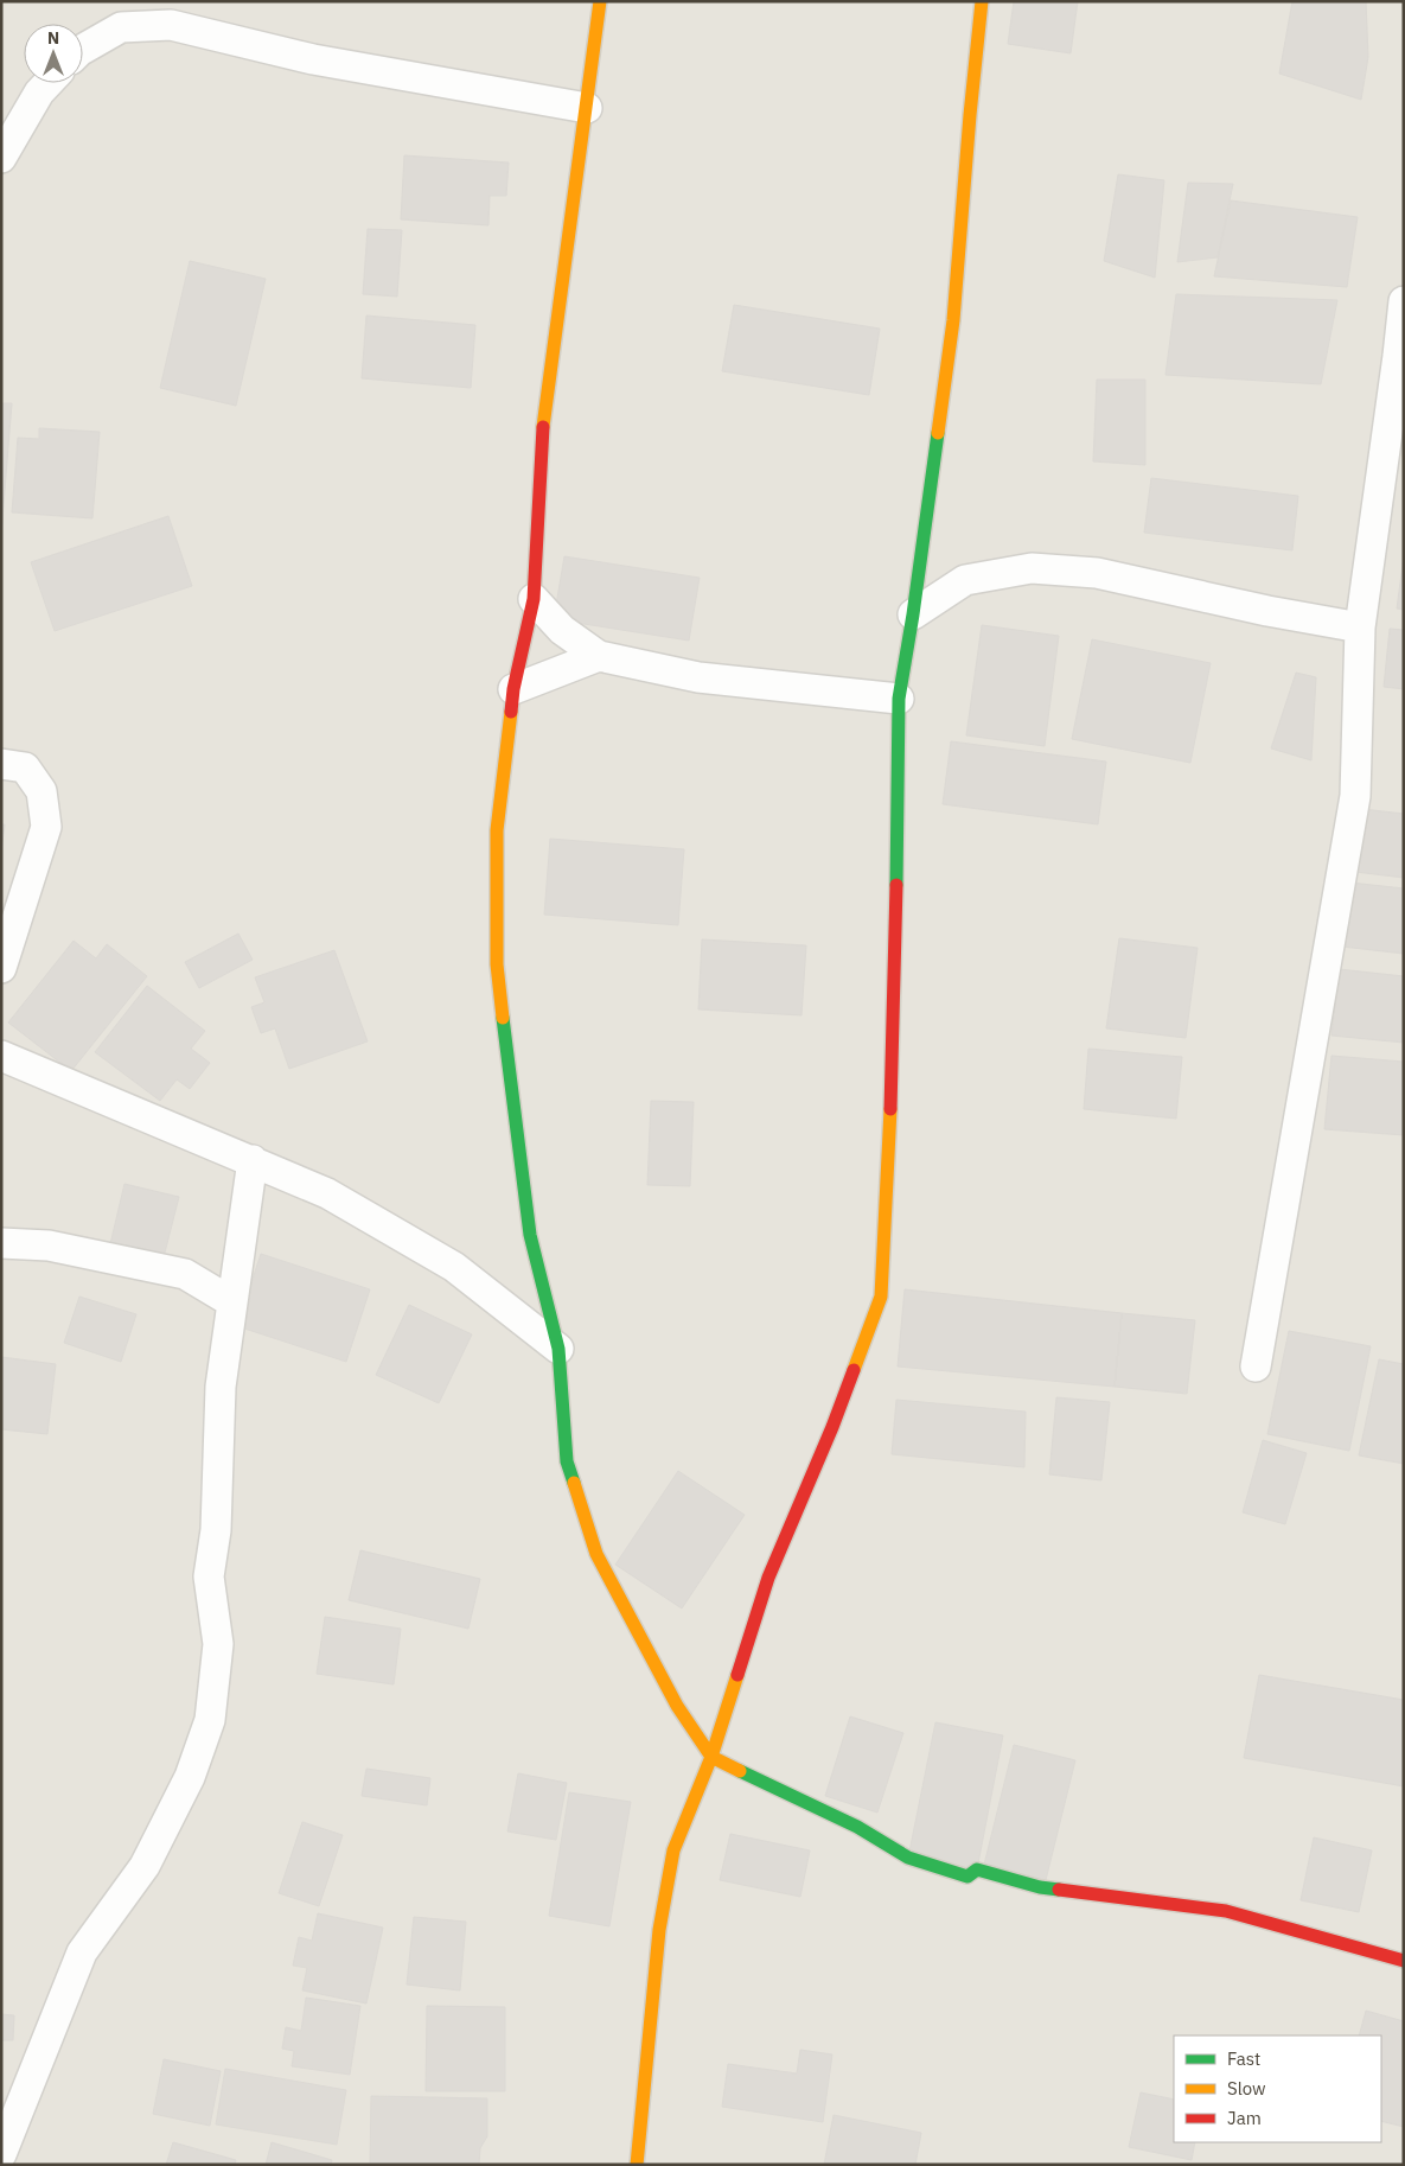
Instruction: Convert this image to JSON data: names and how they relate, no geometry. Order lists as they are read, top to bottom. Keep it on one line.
{"legend":["Fast","Slow","Jam"],"north":"top"}
